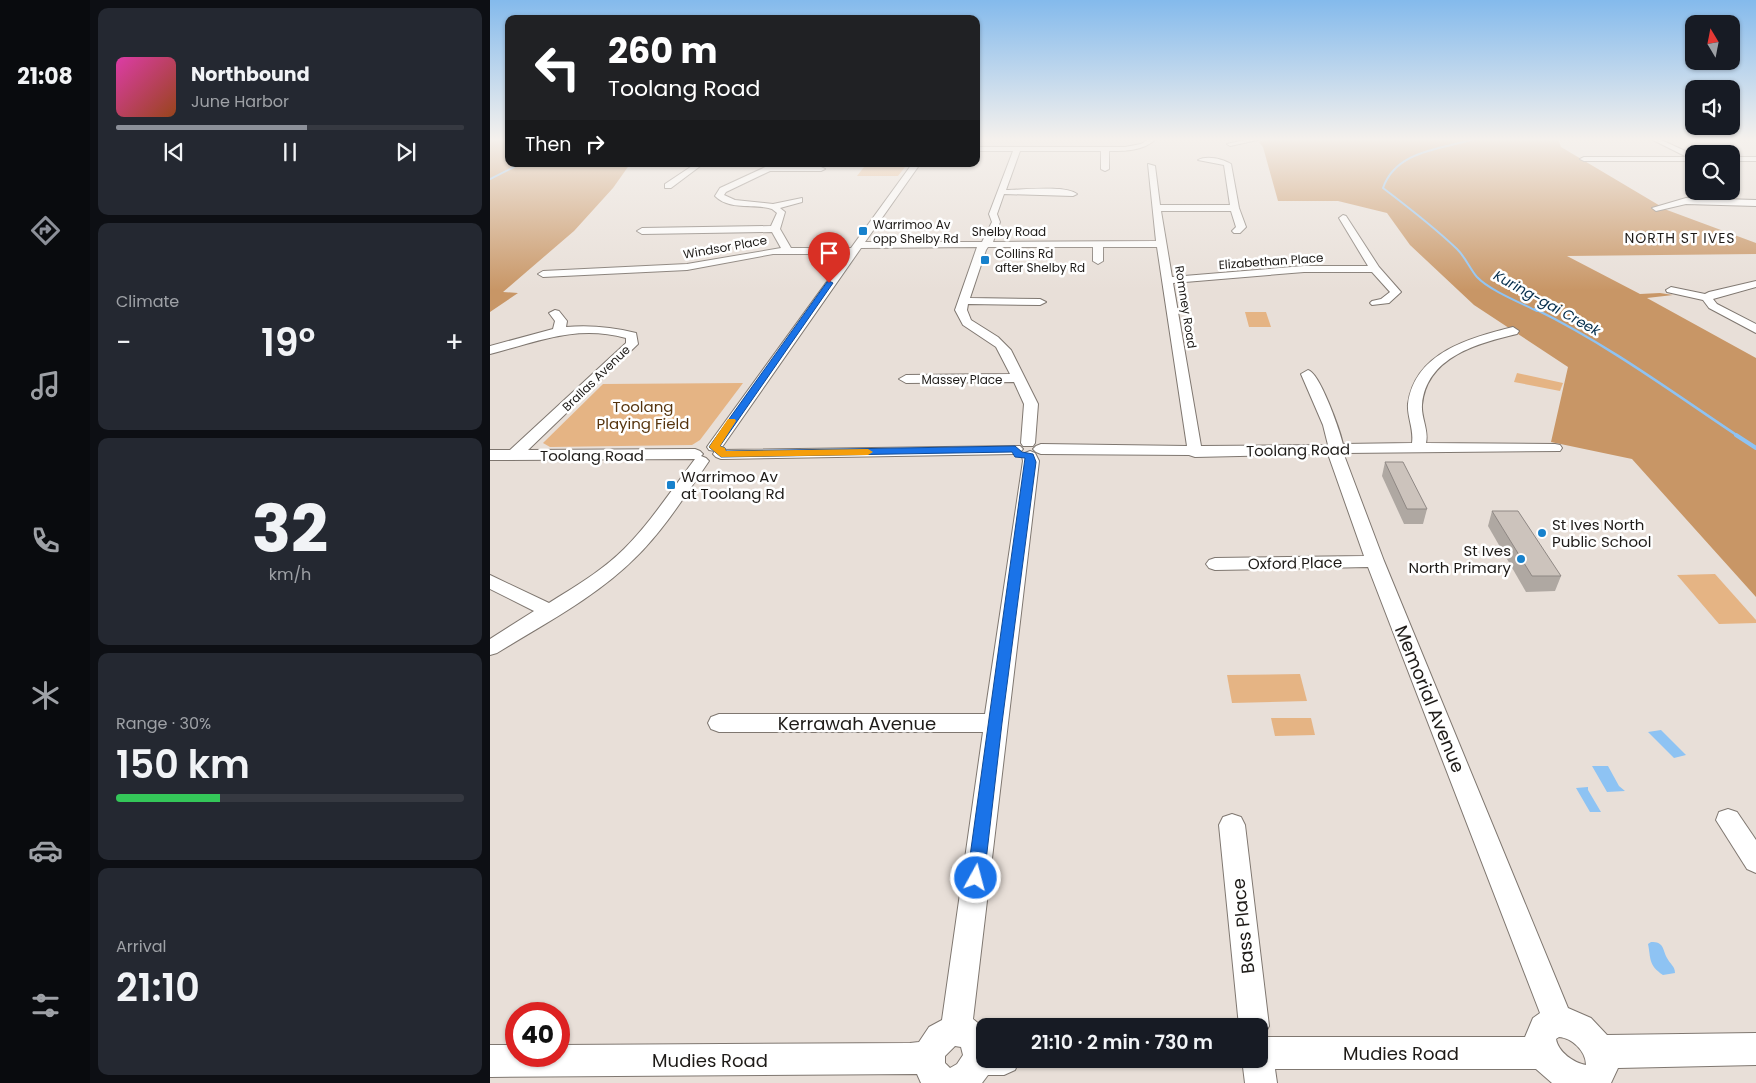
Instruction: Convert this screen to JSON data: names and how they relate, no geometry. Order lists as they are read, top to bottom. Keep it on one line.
{"streets":{"street":["Shelby Road","Windsor Place","Elizabethan Place","Romney Road","Brallas Avenue","Massey Place","Toolang Road","Oxford Place","Memorial Avenue","Kerrawah Avenue","Bass Place","Mudies Road"]},"crossings":[["Shelby Road","Windsor Place"],["Shelby Road","Romney Road"],["Elizabethan Place","Romney Road"],["Romney Road","Toolang Road"],["Brallas Avenue","Toolang Road"],["Toolang Road","Memorial Avenue"],["Oxford Place","Memorial Avenue"],["Memorial Avenue","Mudies Road"]],"districts":["NORTH ST IVES"],"water":["Kuring-gai Creek"],"parks":["Toolang Playing Field"],"places":{"transit":["Warrimoo Av opp Shelby Rd","Collins Rd after Shelby Rd","Warrimoo Av at Toolang Rd"],"other":["St Ives North Public School","St Ives North Primary"]},"north":"top","page":{"tabs":"21:08","turn":["260 m","Toolang Road"],"song":["Northbound","June Harbor"],"then":"Then","tile":["Climate",["32","km/h"],["Range · 30%","150 km"],["Arrival","21:10"]],"heat":["−","19°","+"],"limit":"40","trip":"21:10 · 2 min · 730 m"}}
